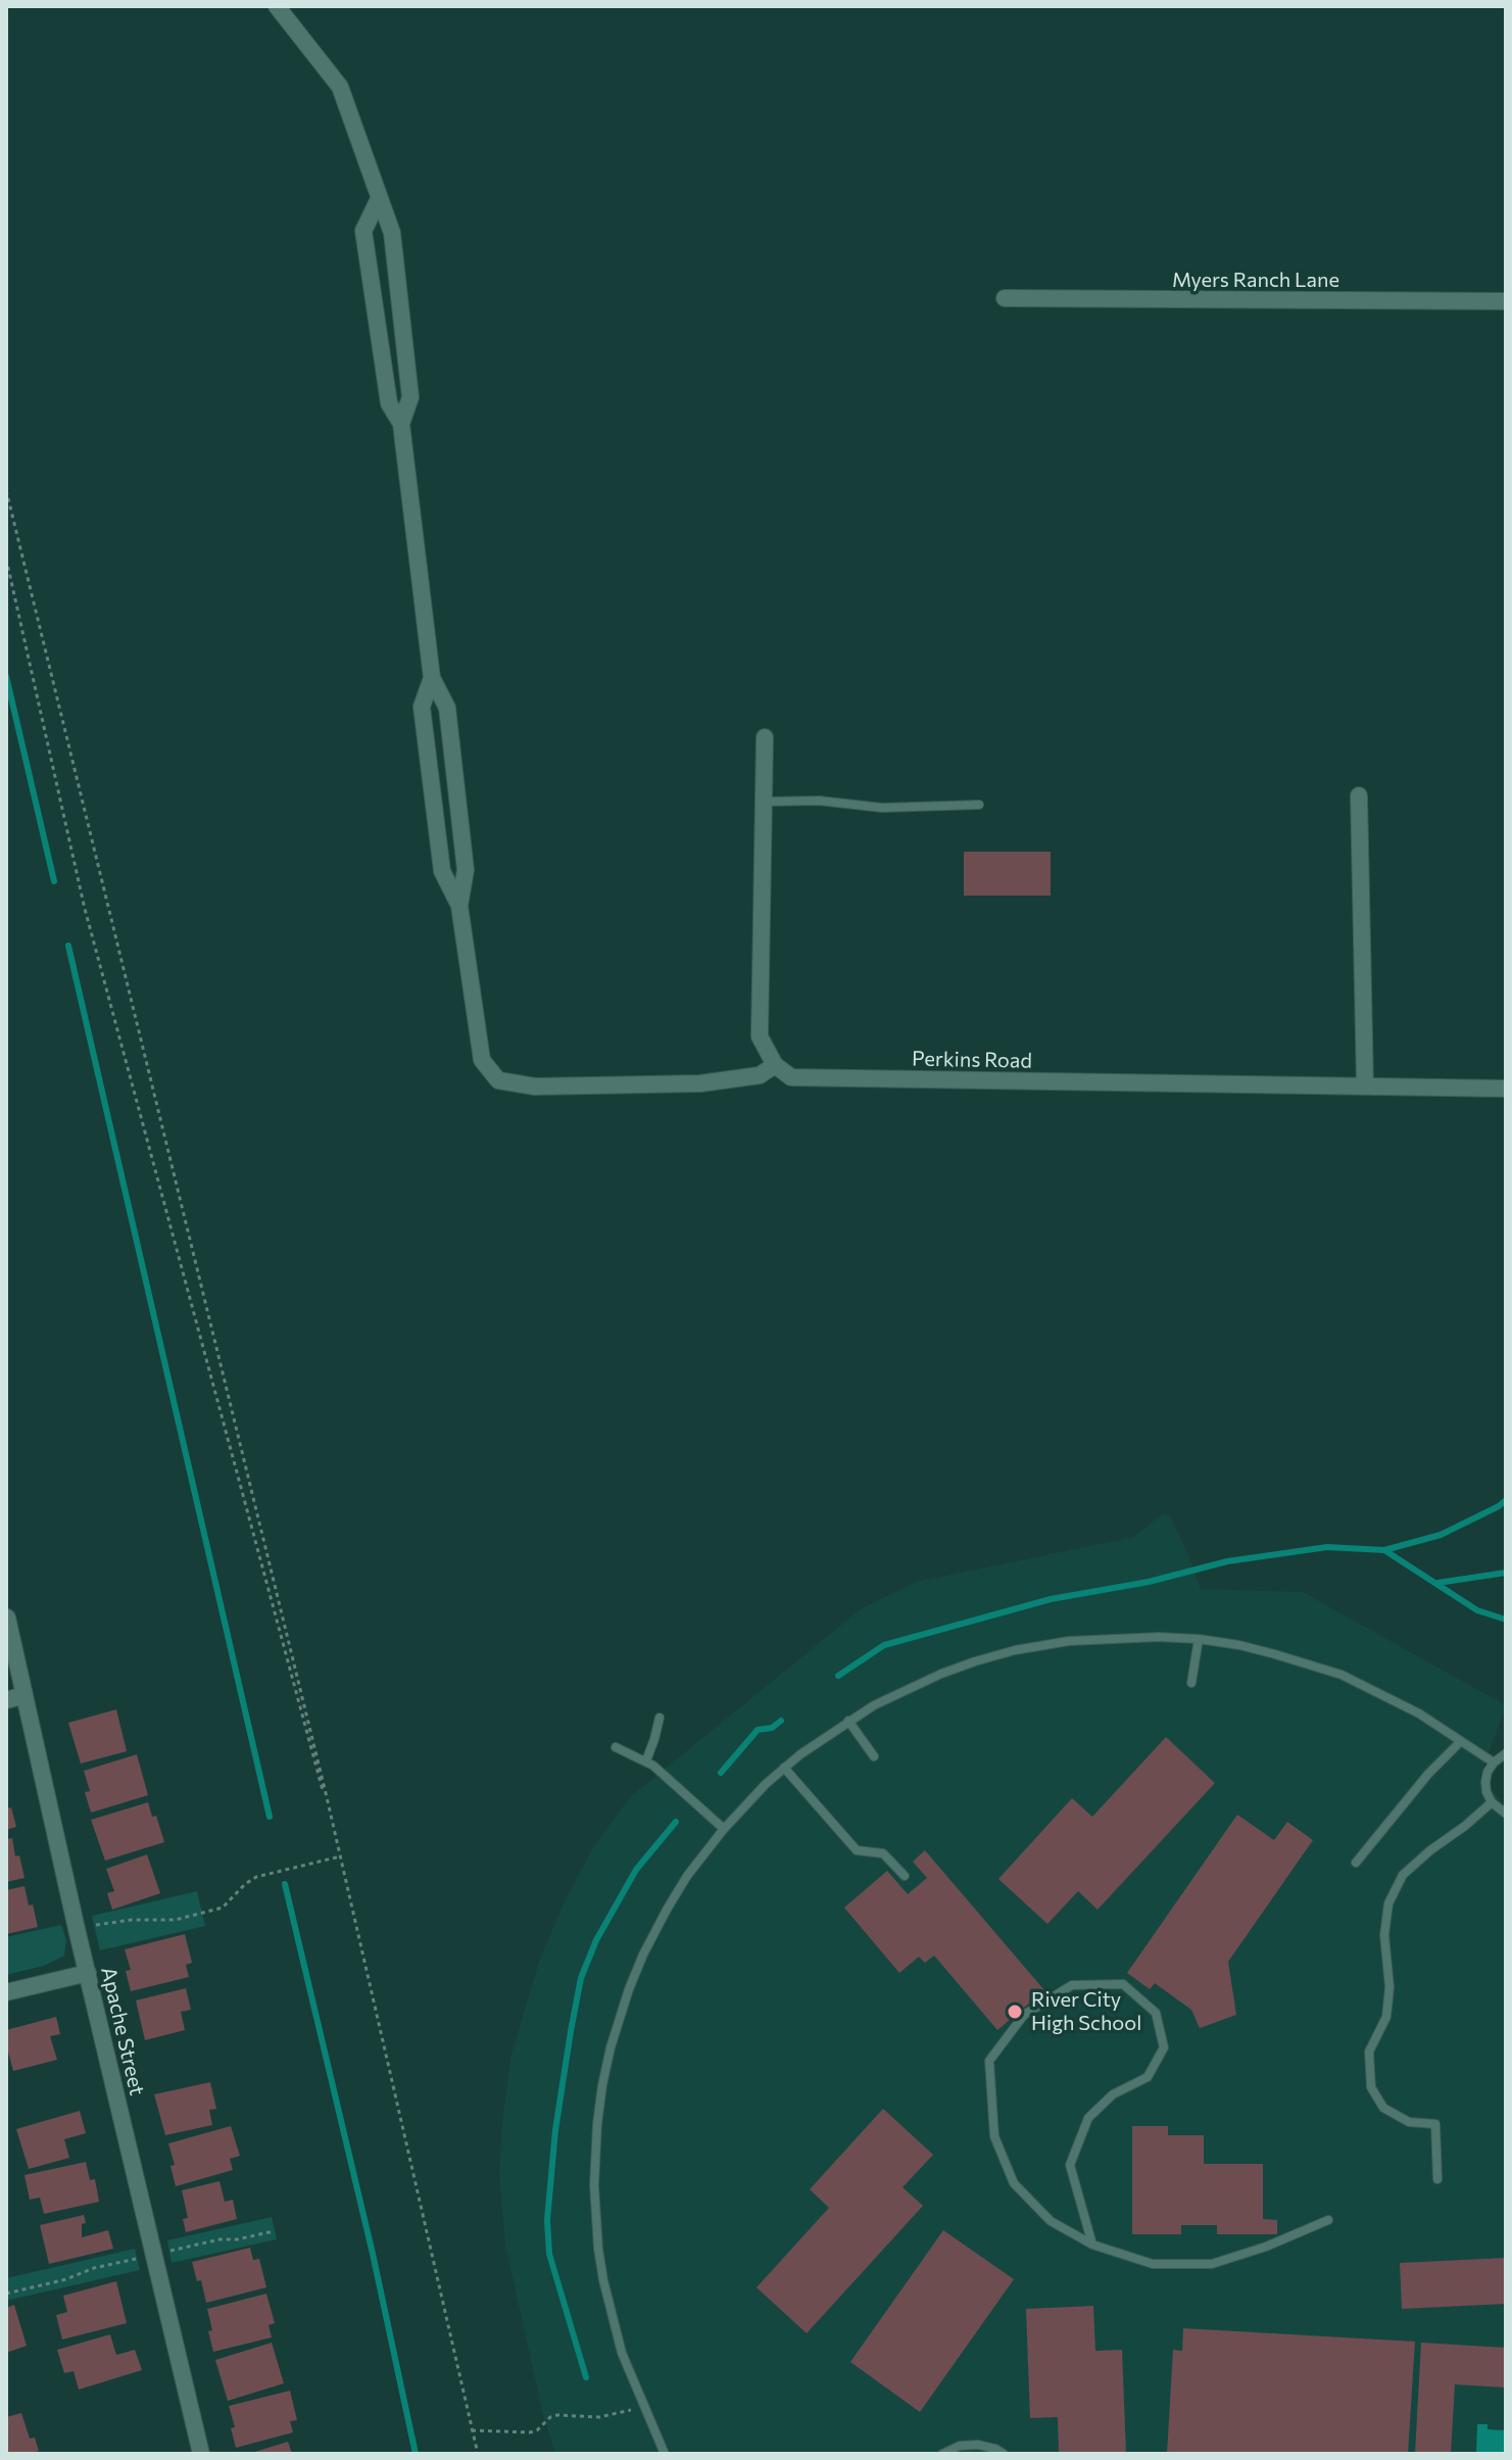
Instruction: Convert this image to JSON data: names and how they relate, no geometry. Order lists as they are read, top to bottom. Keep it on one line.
{"streets":{"street":["Myers Ranch Lane","Perkins Road","Apache Street"]},"places":["River City High School"]}
